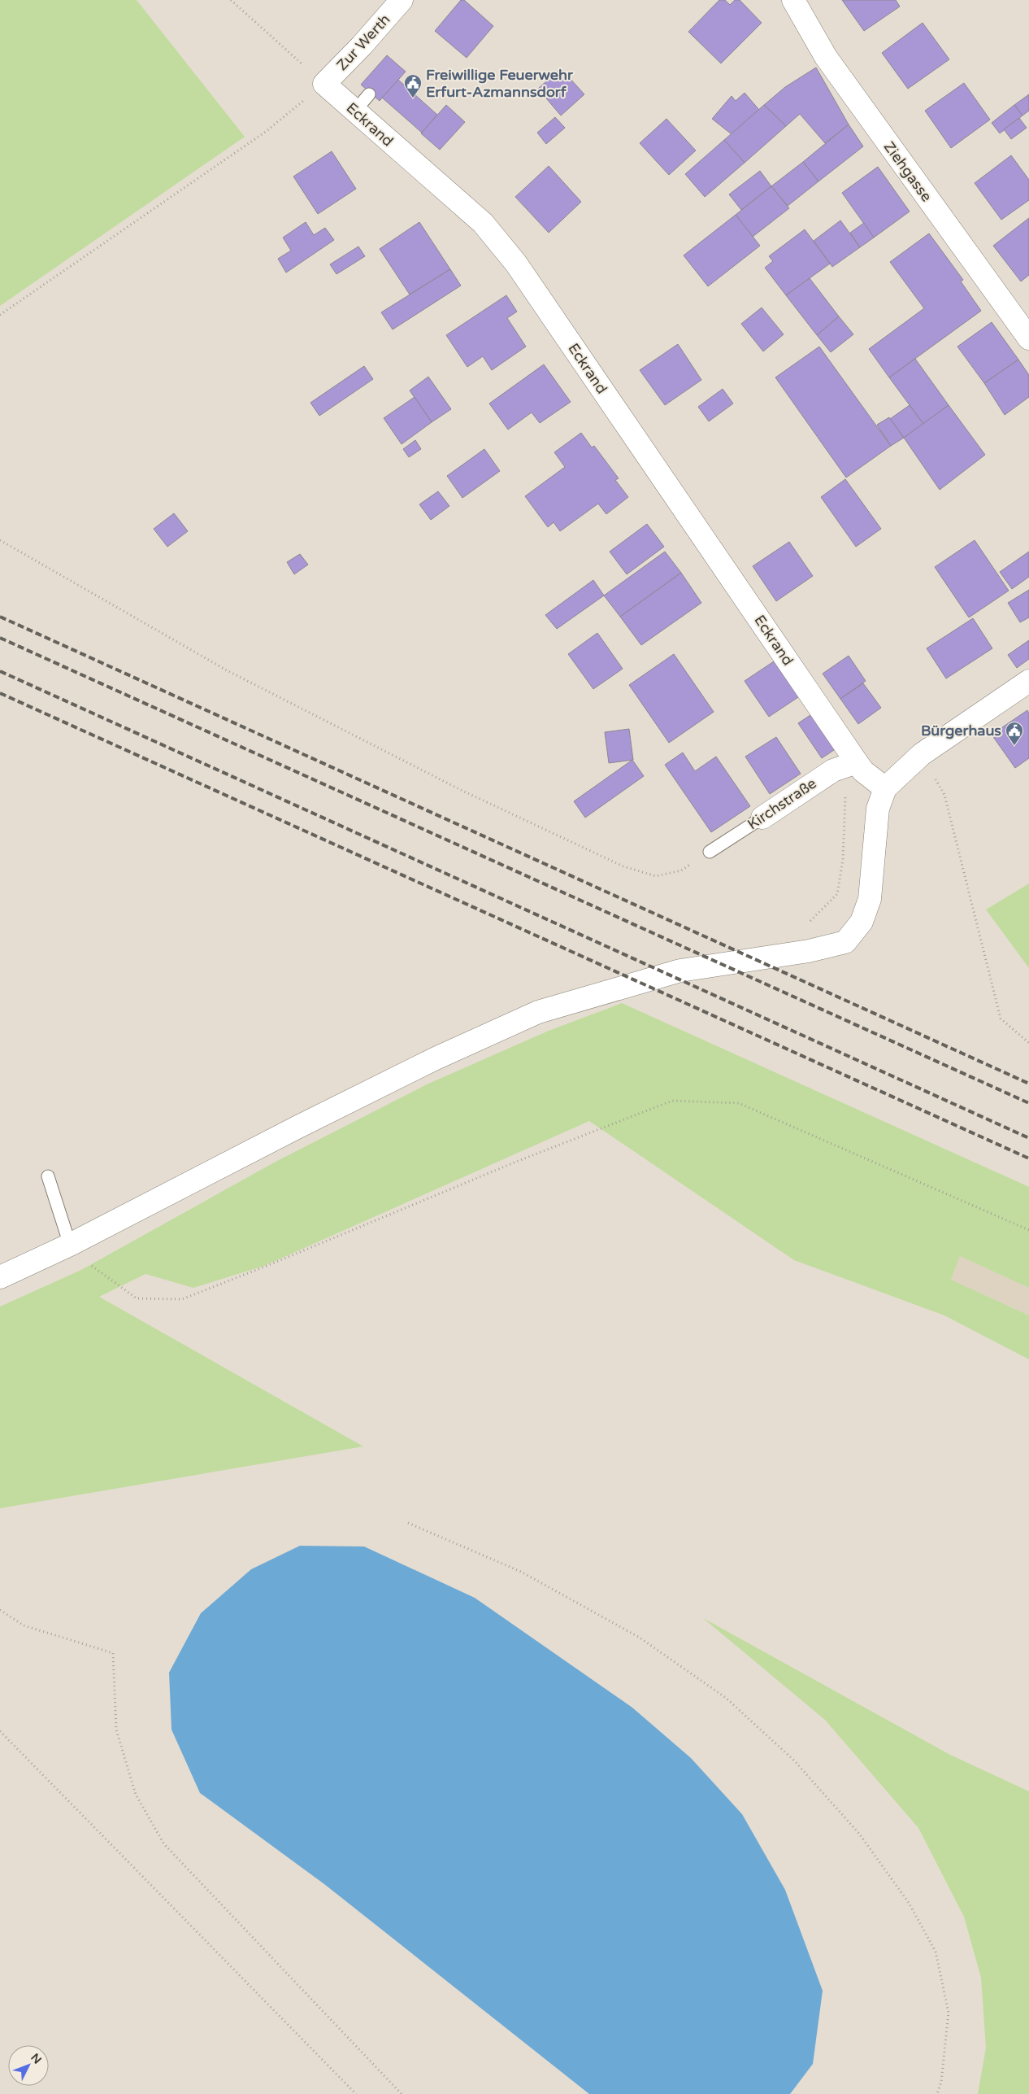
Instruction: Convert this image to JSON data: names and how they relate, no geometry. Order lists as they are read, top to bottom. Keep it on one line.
{"streets":{"street":["Zur Werth","Eckrand","Ziehgasse","Kirchstraße"]},"crossings":[["Zur Werth","Eckrand"],["Eckrand","Kirchstraße"]],"places":{"public building":["Freiwillige Feuerwehr Erfurt-Azmannsdorf","Bürgerhaus"]},"north":"top right"}
